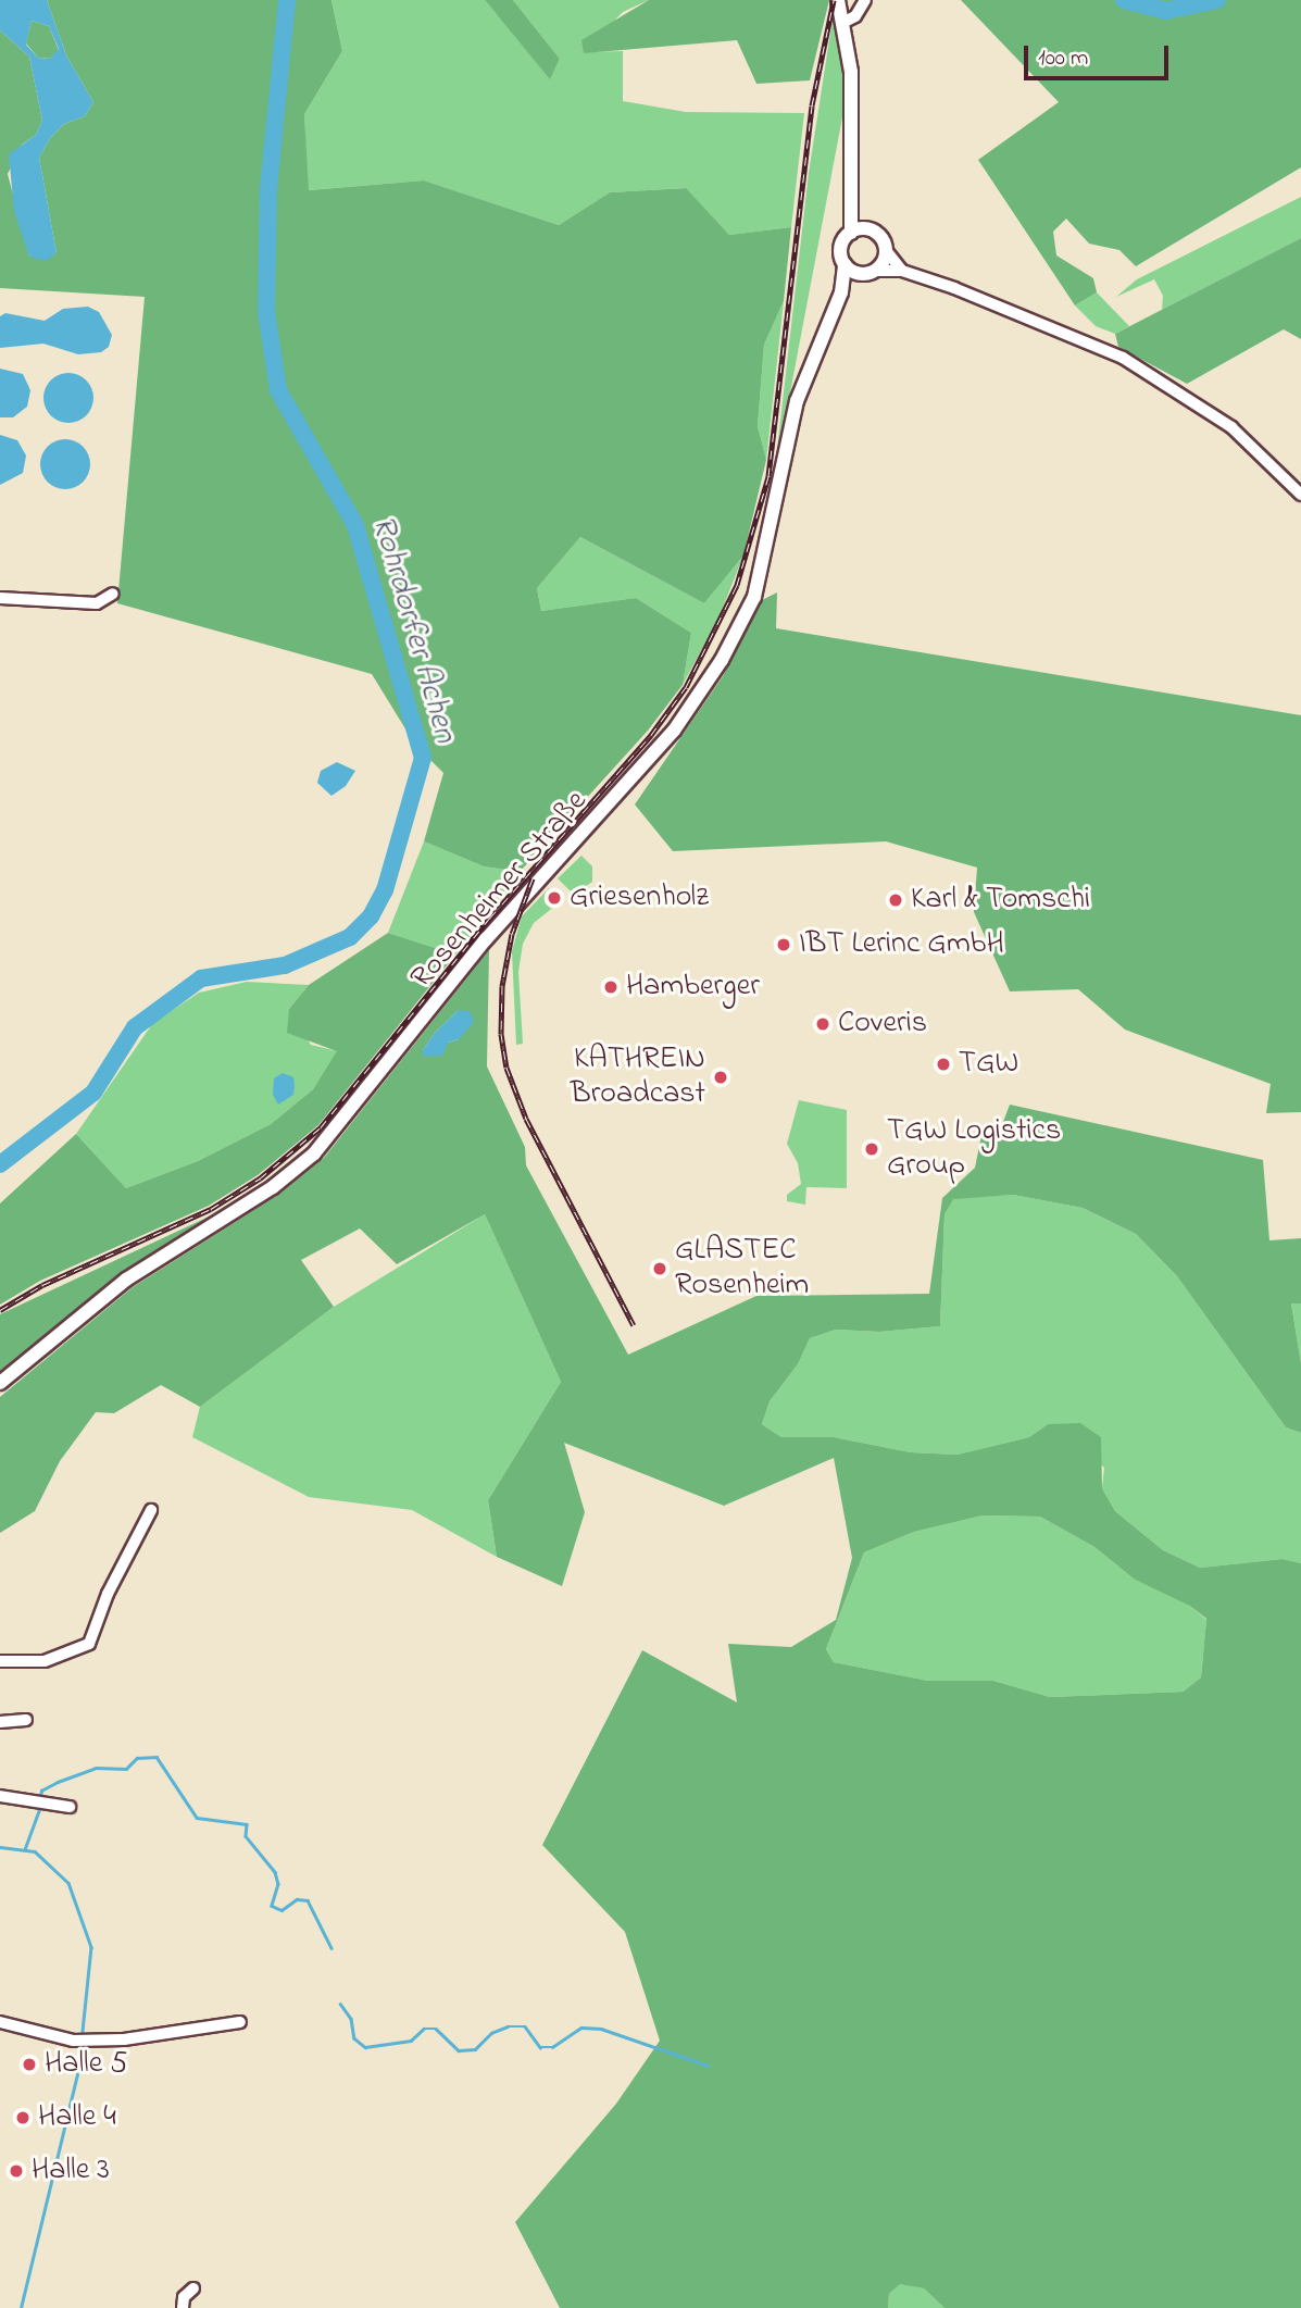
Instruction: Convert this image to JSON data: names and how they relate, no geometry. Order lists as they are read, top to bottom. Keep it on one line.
{"streets":{"main road":["Rosenheimer Straße"]},"water":["Rohrdorfer Achen"],"places":["Griesenholz","Karl & Tomschi","IBT Lerinc GmbH","Hamberger","Coveris","TGW","KATHREIN Broadcast","TGW Logistics Group","GLASTEC Rosenheim","Halle 5","Halle 4","Halle 3"],"scale_bar":"100 m"}
